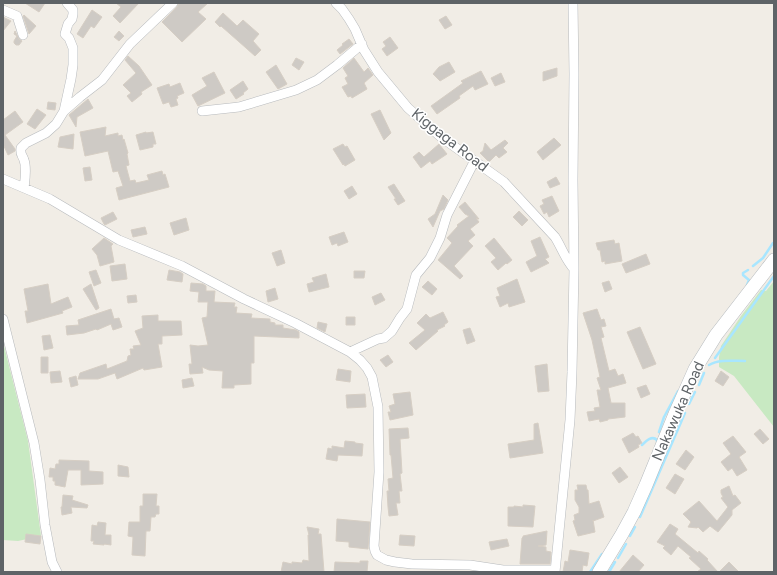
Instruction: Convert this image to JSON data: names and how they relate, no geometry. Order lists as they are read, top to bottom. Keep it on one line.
{"streets":{"main road":["Nakawuka Road"],"street":["Kiggaga Road"]}}
